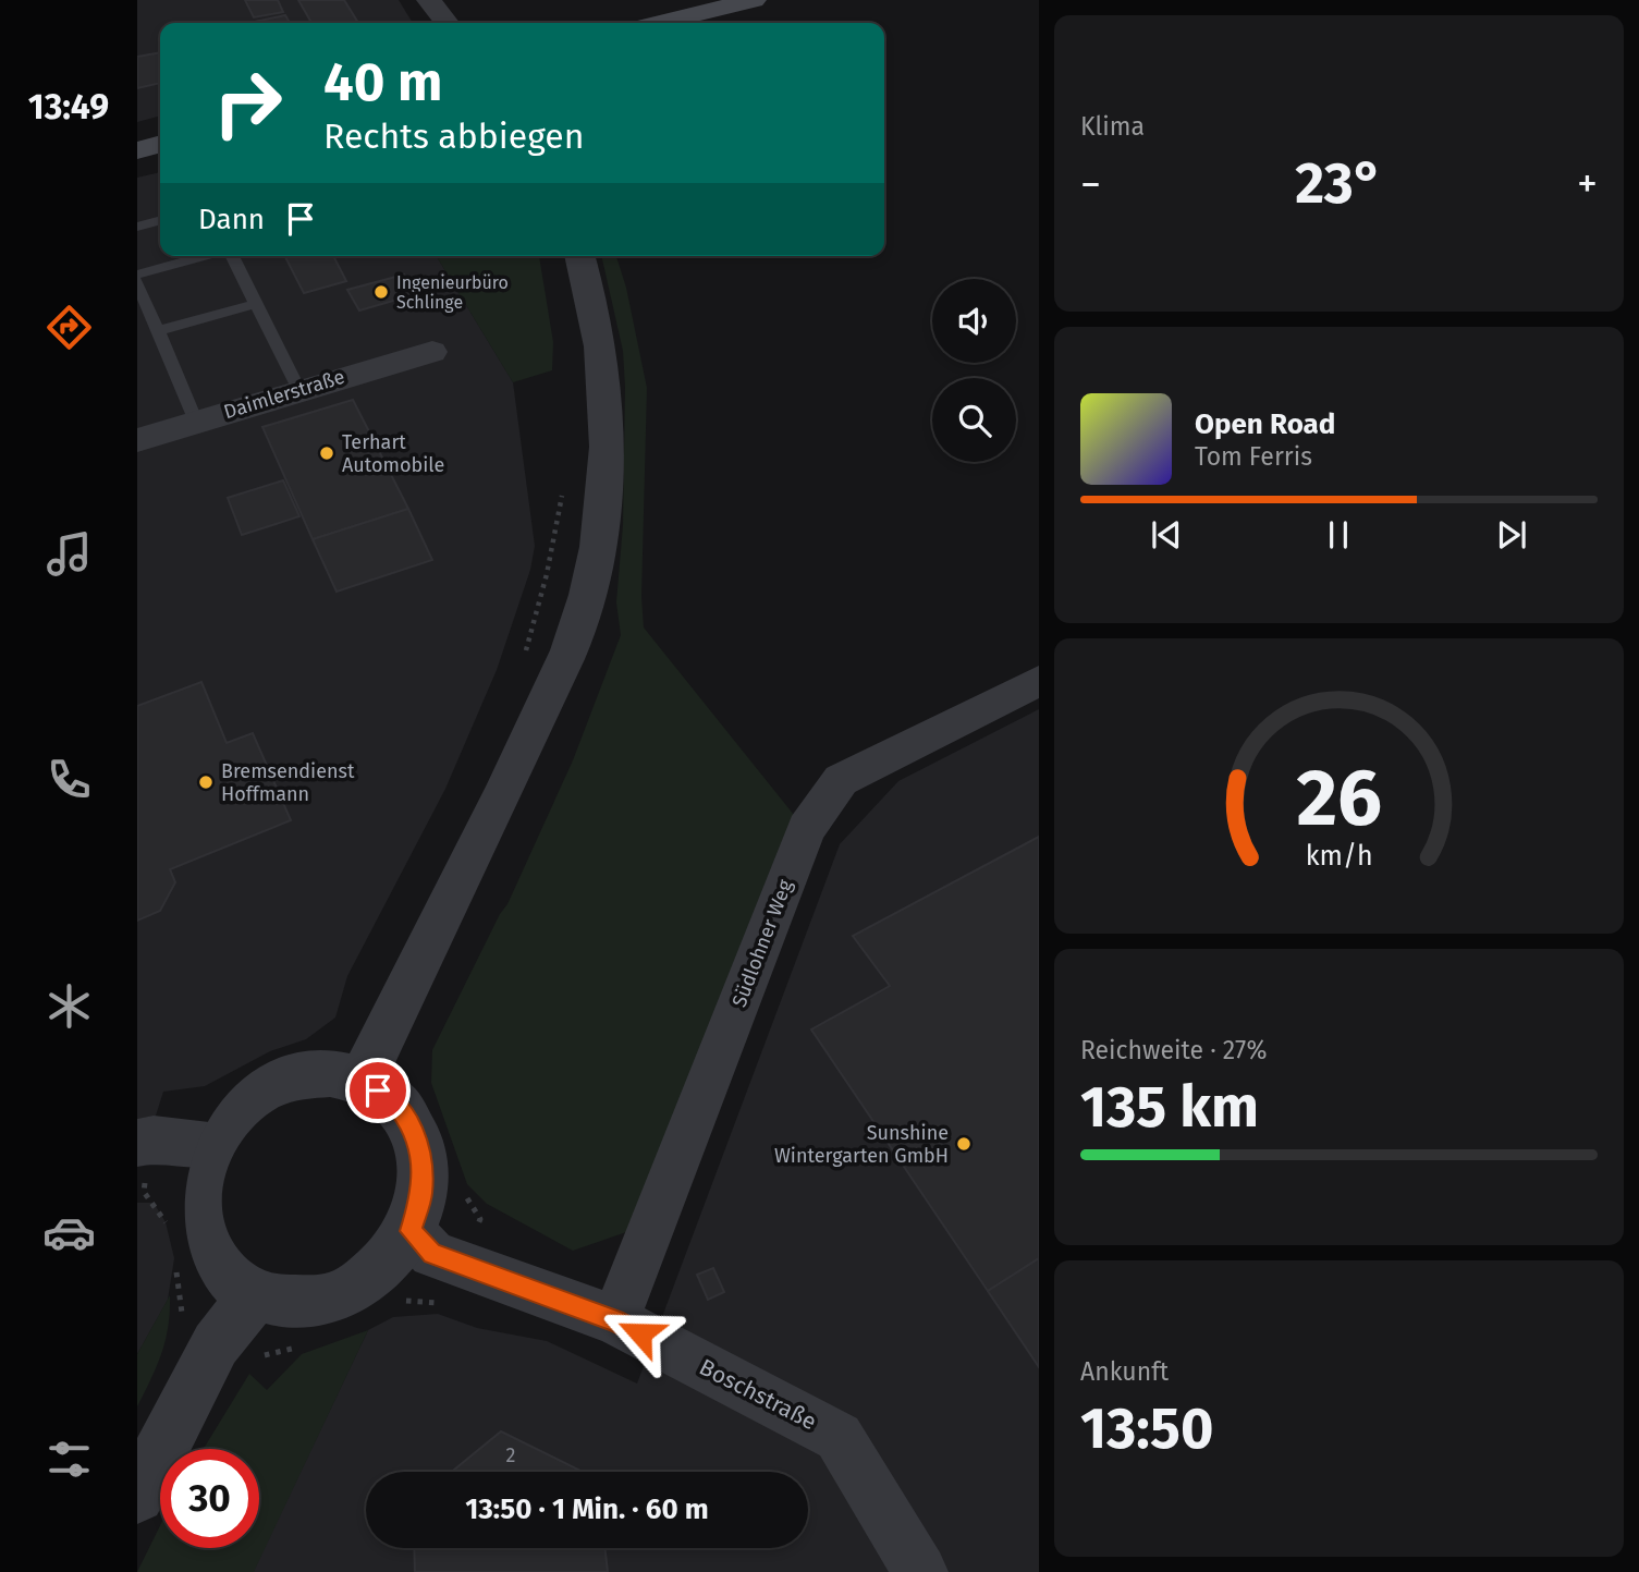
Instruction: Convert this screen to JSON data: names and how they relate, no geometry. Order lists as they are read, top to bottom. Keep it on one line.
{"streets":{"street":["Daimlerstraße","Südlohner Weg","Boschstraße"]},"crossings":[["Südlohner Weg","Boschstraße"]],"places":["Ingenieurbüro Schlinge","Terhart Automobile","Bremsendienst Hoffmann","Sunshine Wintergarten GmbH"],"house_numbers":["2"],"page":{"tabs":"13:49","tile":["Klima",["Reichweite · 27%","135 km"],["Ankunft","13:50"]],"turn":["40 m","Rechts abbiegen"],"heat":["−","23°","+"],"then":"Dann","song":["Open Road","Tom Ferris"],"limit":"30","trip":"13:50 · 1 Min. · 60 m","gauge":["26","km/h"]}}
